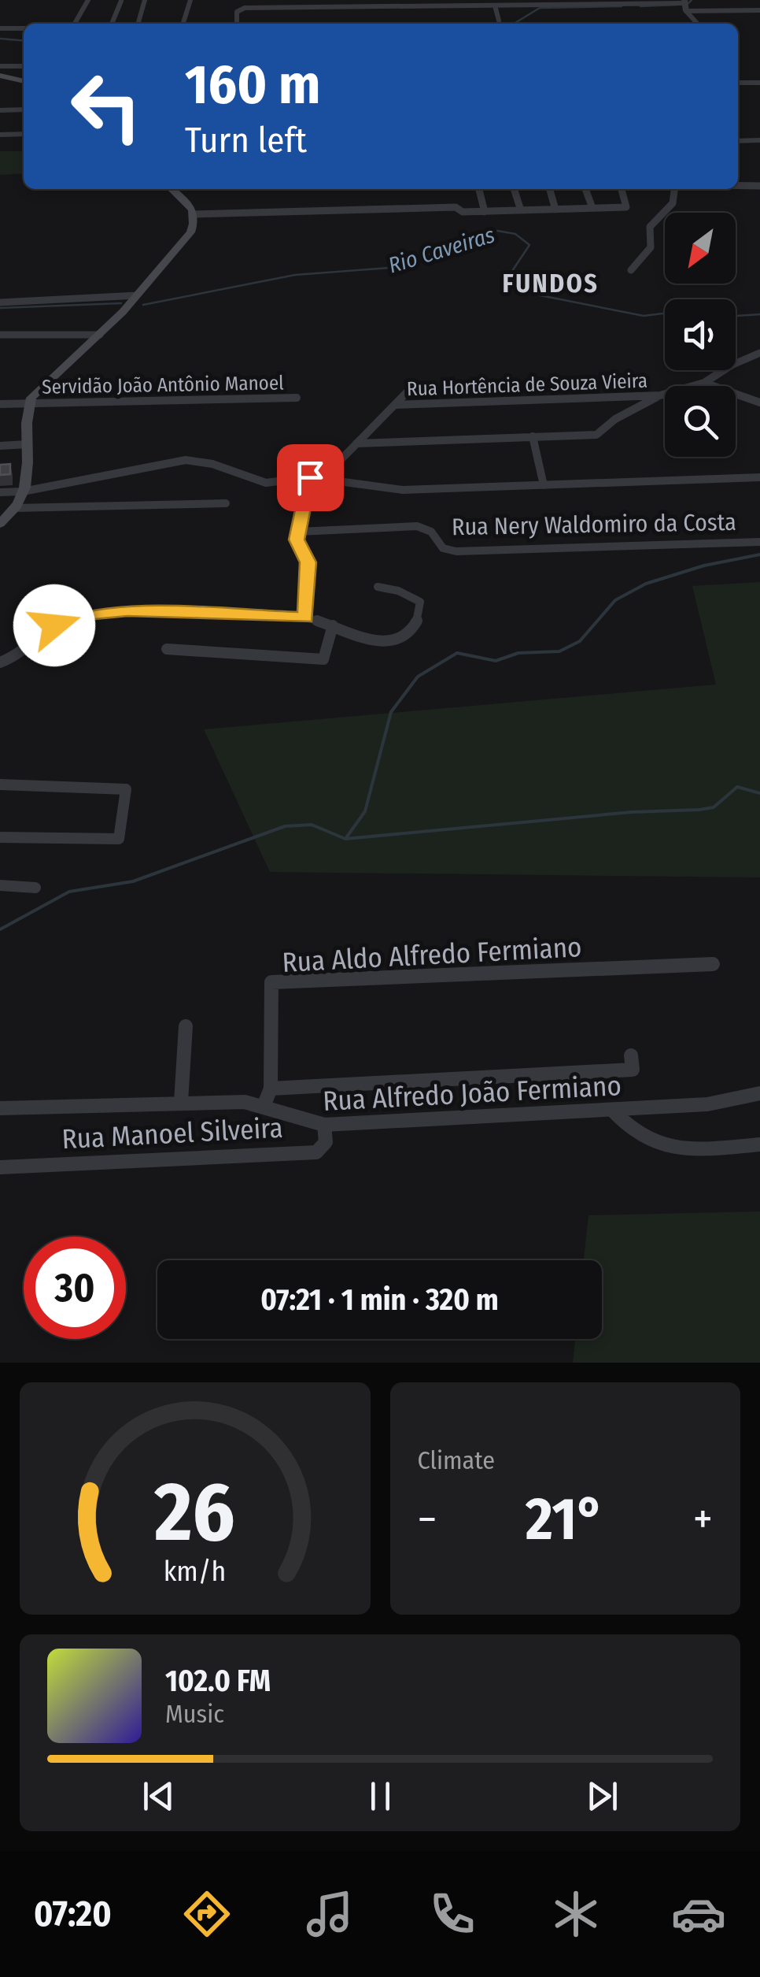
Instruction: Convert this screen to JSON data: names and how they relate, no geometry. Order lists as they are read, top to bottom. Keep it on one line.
{"streets":{"street":["Servidão João Antônio Manoel","Rua Hortência de Souza Vieira","Rua Nery Waldomiro da Costa","Rua Aldo Alfredo Fermiano","Rua Alfredo João Fermiano","Rua Manoel Silveira"]},"crossings":[["Rua Aldo Alfredo Fermiano","Rua Alfredo João Fermiano"],["Rua Alfredo João Fermiano","Rua Manoel Silveira"]],"districts":["FUNDOS"],"water":["Rio Caveiras"],"north":"bottom left","page":{"turn":["160 m","Turn left"],"limit":"30","trip":"07:21 · 1 min · 320 m","tile":"Climate","heat":["−","21°","+"],"song":["102.0 FM","Music"],"tabs":"07:20","gauge":["26","km/h"]}}
